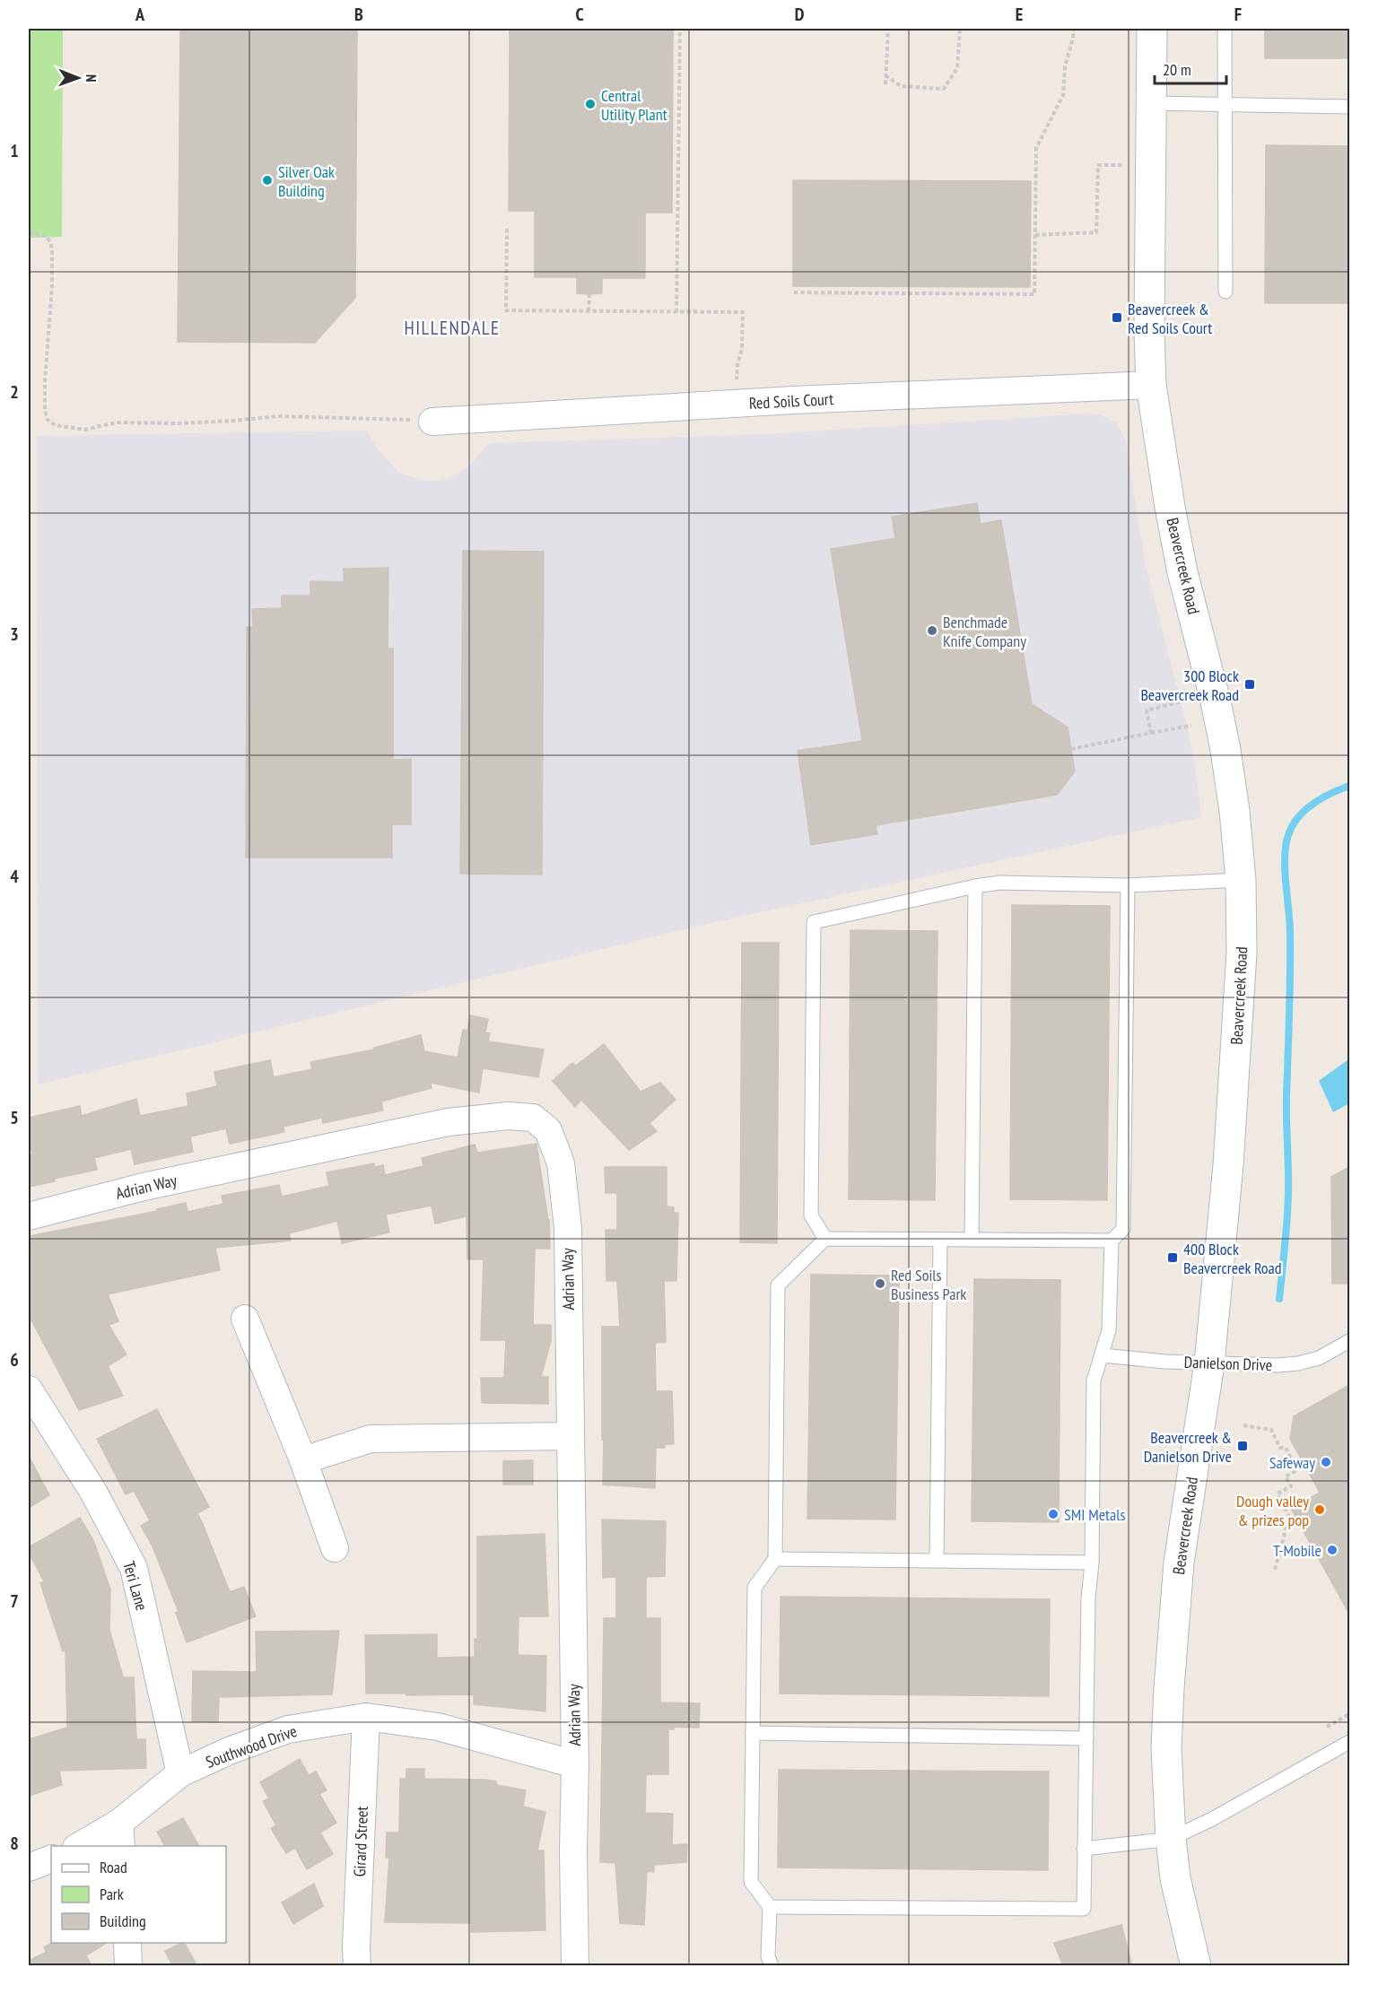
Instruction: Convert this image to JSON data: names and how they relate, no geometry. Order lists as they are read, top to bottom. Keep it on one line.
{"streets":{"main road":["Beavercreek Road"],"street":["Red Soils Court","Adrian Way","Teri Lane","Southwood Drive","Girard Street"],"lane":["Danielson Drive"]},"crossings":[["Red Soils Court","Beavercreek Road"],["Beavercreek Road","Danielson Drive"],["Adrian Way","Southwood Drive"],["Teri Lane","Southwood Drive"],["Southwood Drive","Girard Street"]],"districts":["HILLENDALE"],"places":{"other":["Central Utility Plant","Silver Oak Building","Benchmade Knife Company","Red Soils Business Park","Safeway","Dough valley & prizes pop","SMI Metals","T-Mobile"],"transit":["Beavercreek & Red Soils Court","300 Block Beavercreek Road","400 Block Beavercreek Road","Beavercreek & Danielson Drive"]},"legend":["Road","Park","Building"],"scale_bar":"20 m","north":"right","grid":{"columns":["A","B","C","D","E","F"],"rows":["1","2","3","4","5","6","7","8"]}}
